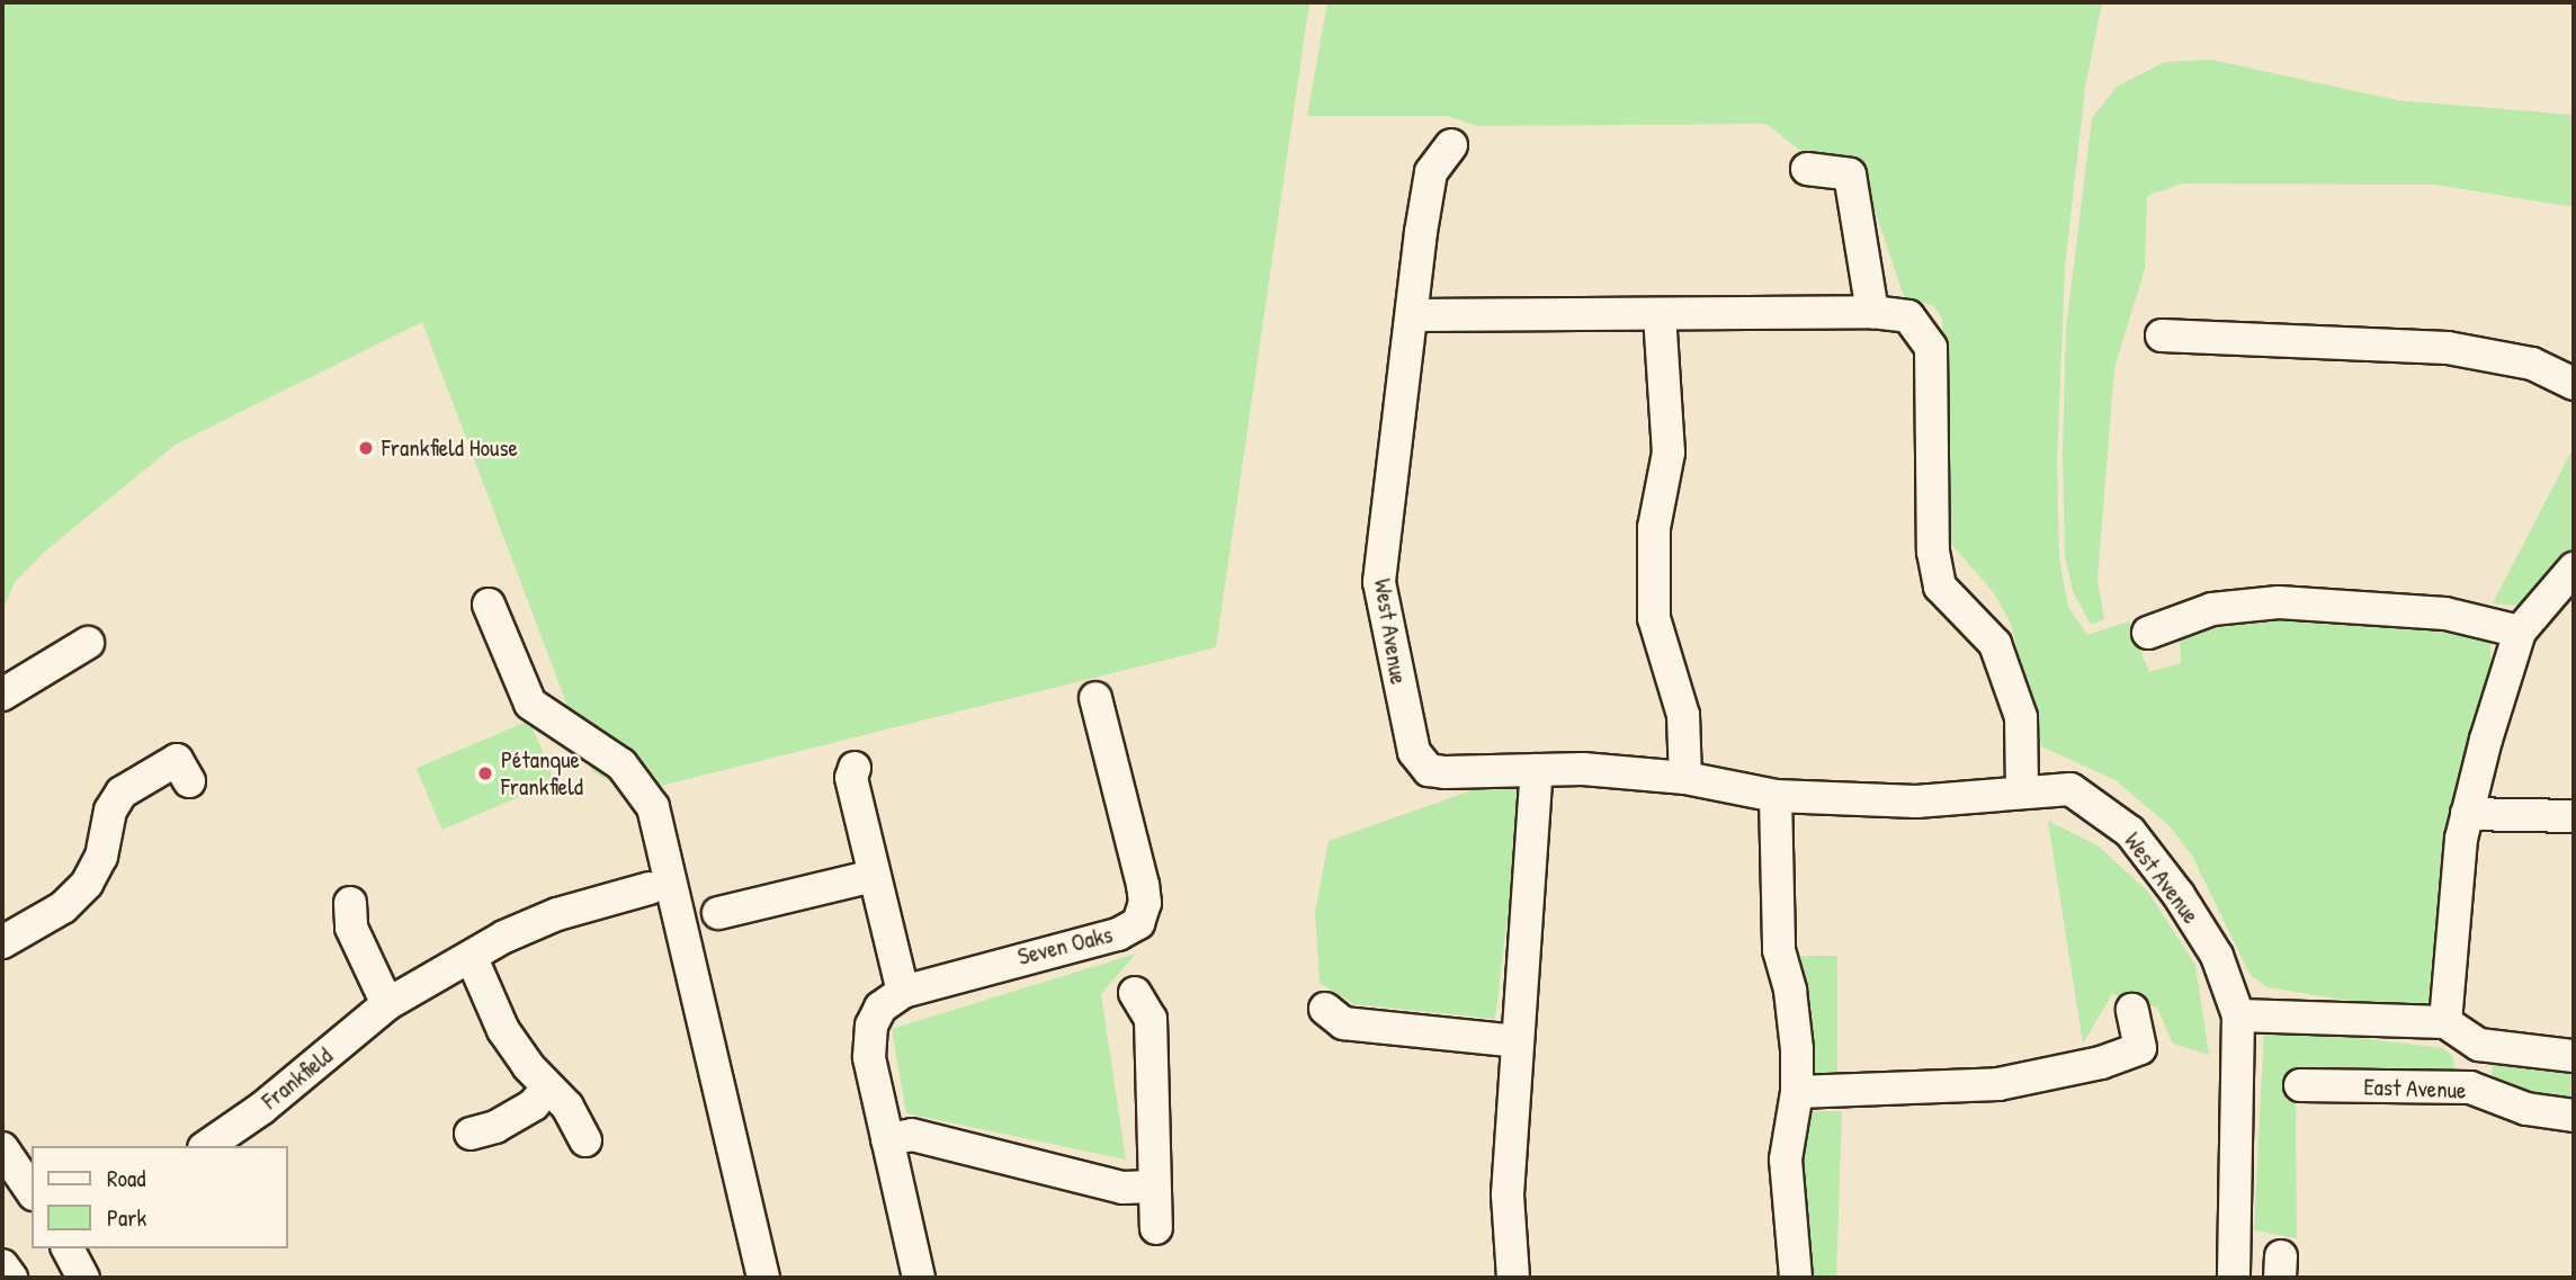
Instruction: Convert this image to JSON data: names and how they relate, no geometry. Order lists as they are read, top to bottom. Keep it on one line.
{"streets":{"street":["West Avenue","Seven Oaks","Frankfield","East Avenue"]},"places":["Frankfield House","Pétanque Frankfield"],"legend":["Road","Park"]}
